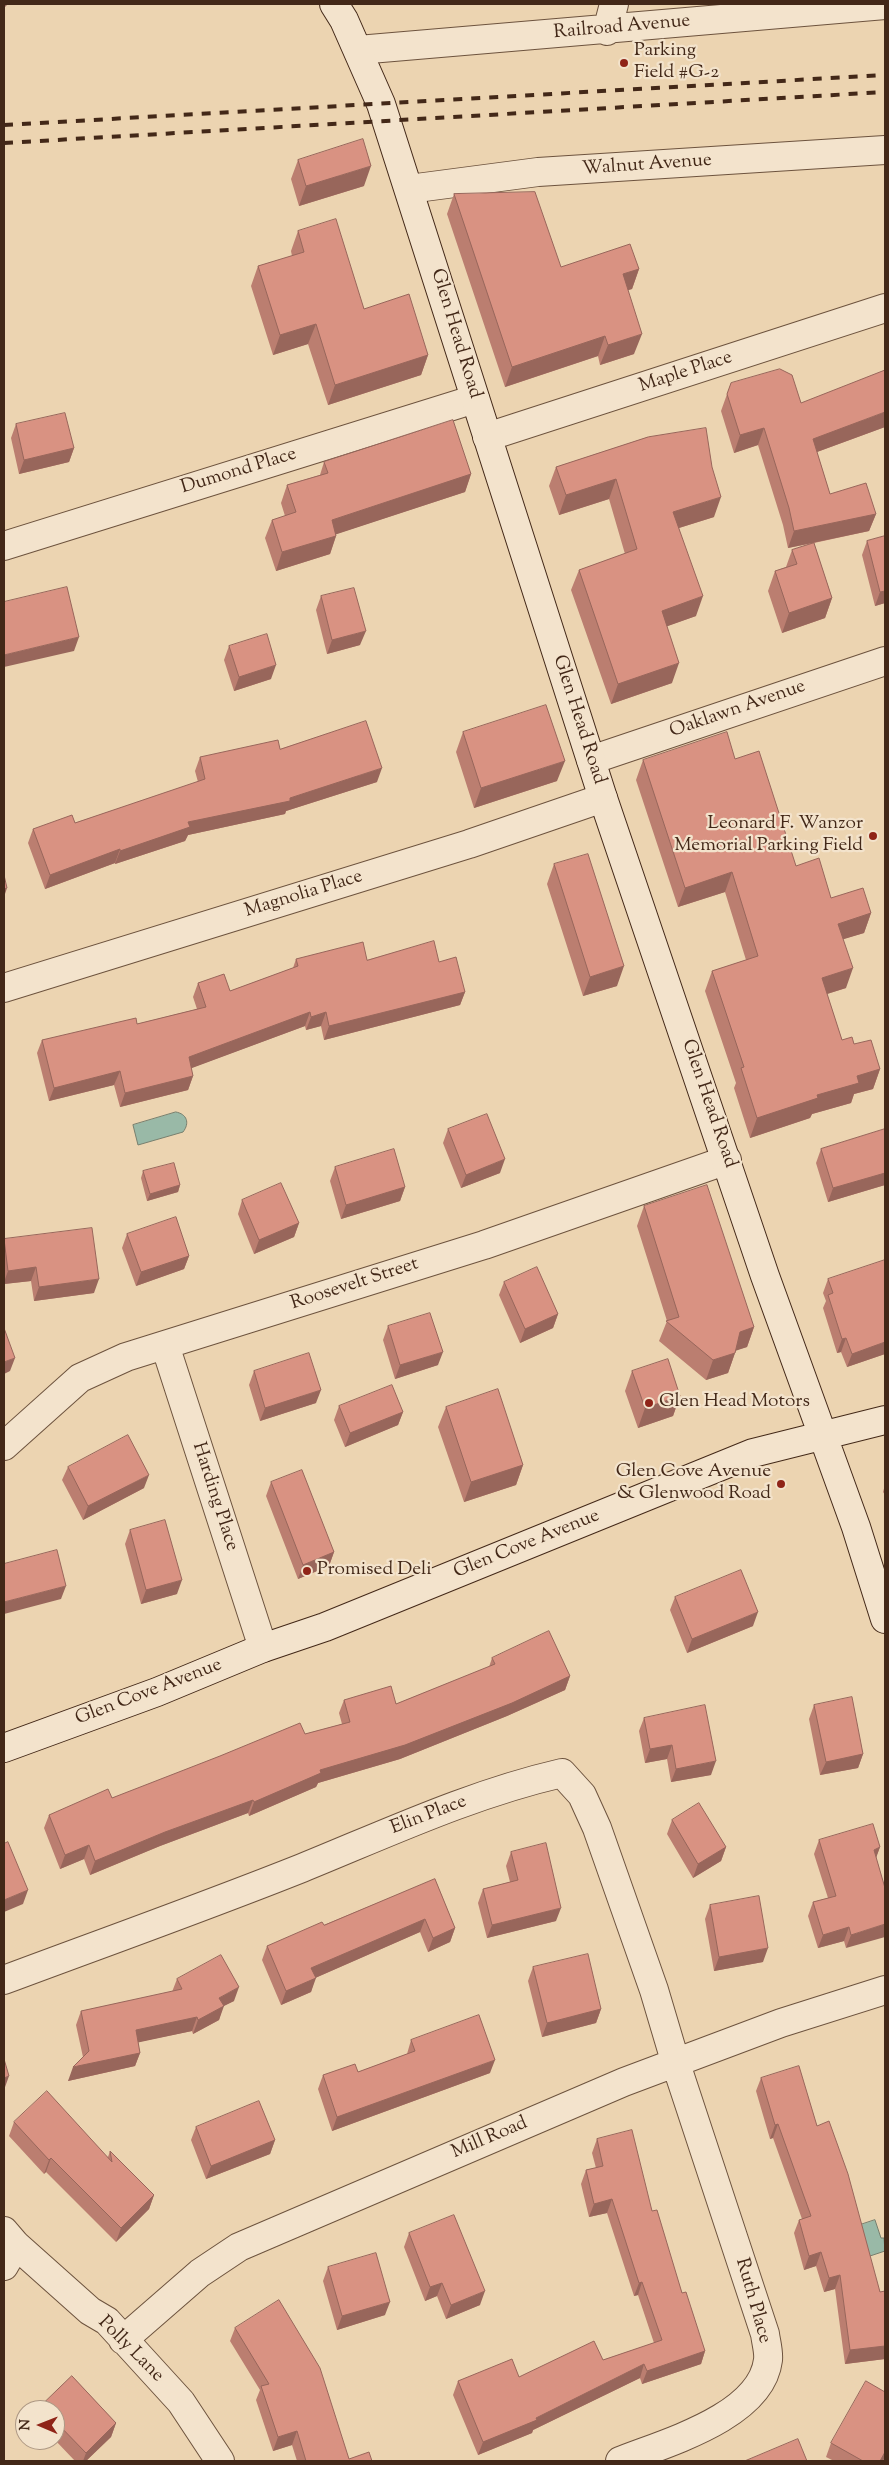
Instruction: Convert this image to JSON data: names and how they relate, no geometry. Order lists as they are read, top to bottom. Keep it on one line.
{"streets":{"street":["Railroad Avenue","Walnut Avenue","Glen Head Road","Maple Place","Dumond Place","Oaklawn Avenue","Magnolia Place","Roosevelt Street","Harding Place","Glen Cove Avenue","Elin Place","Mill Road","Ruth Place","Polly Lane"]},"crossings":[["Railroad Avenue","Glen Head Road"],["Walnut Avenue","Glen Head Road"],["Glen Head Road","Maple Place"],["Glen Head Road","Dumond Place"],["Glen Head Road","Oaklawn Avenue"],["Glen Head Road","Magnolia Place"],["Glen Head Road","Roosevelt Street"],["Glen Head Road","Glen Cove Avenue"],["Roosevelt Street","Harding Place"],["Harding Place","Glen Cove Avenue"],["Elin Place","Mill Road"],["Elin Place","Ruth Place"],["Mill Road","Ruth Place"],["Mill Road","Polly Lane"]],"places":["Parking Field #G-2","Leonard F. Wanzor Memorial Parking Field","Glen Head Motors","Glen Cove Avenue & Glenwood Road","Promised Deli"],"north":"left"}
